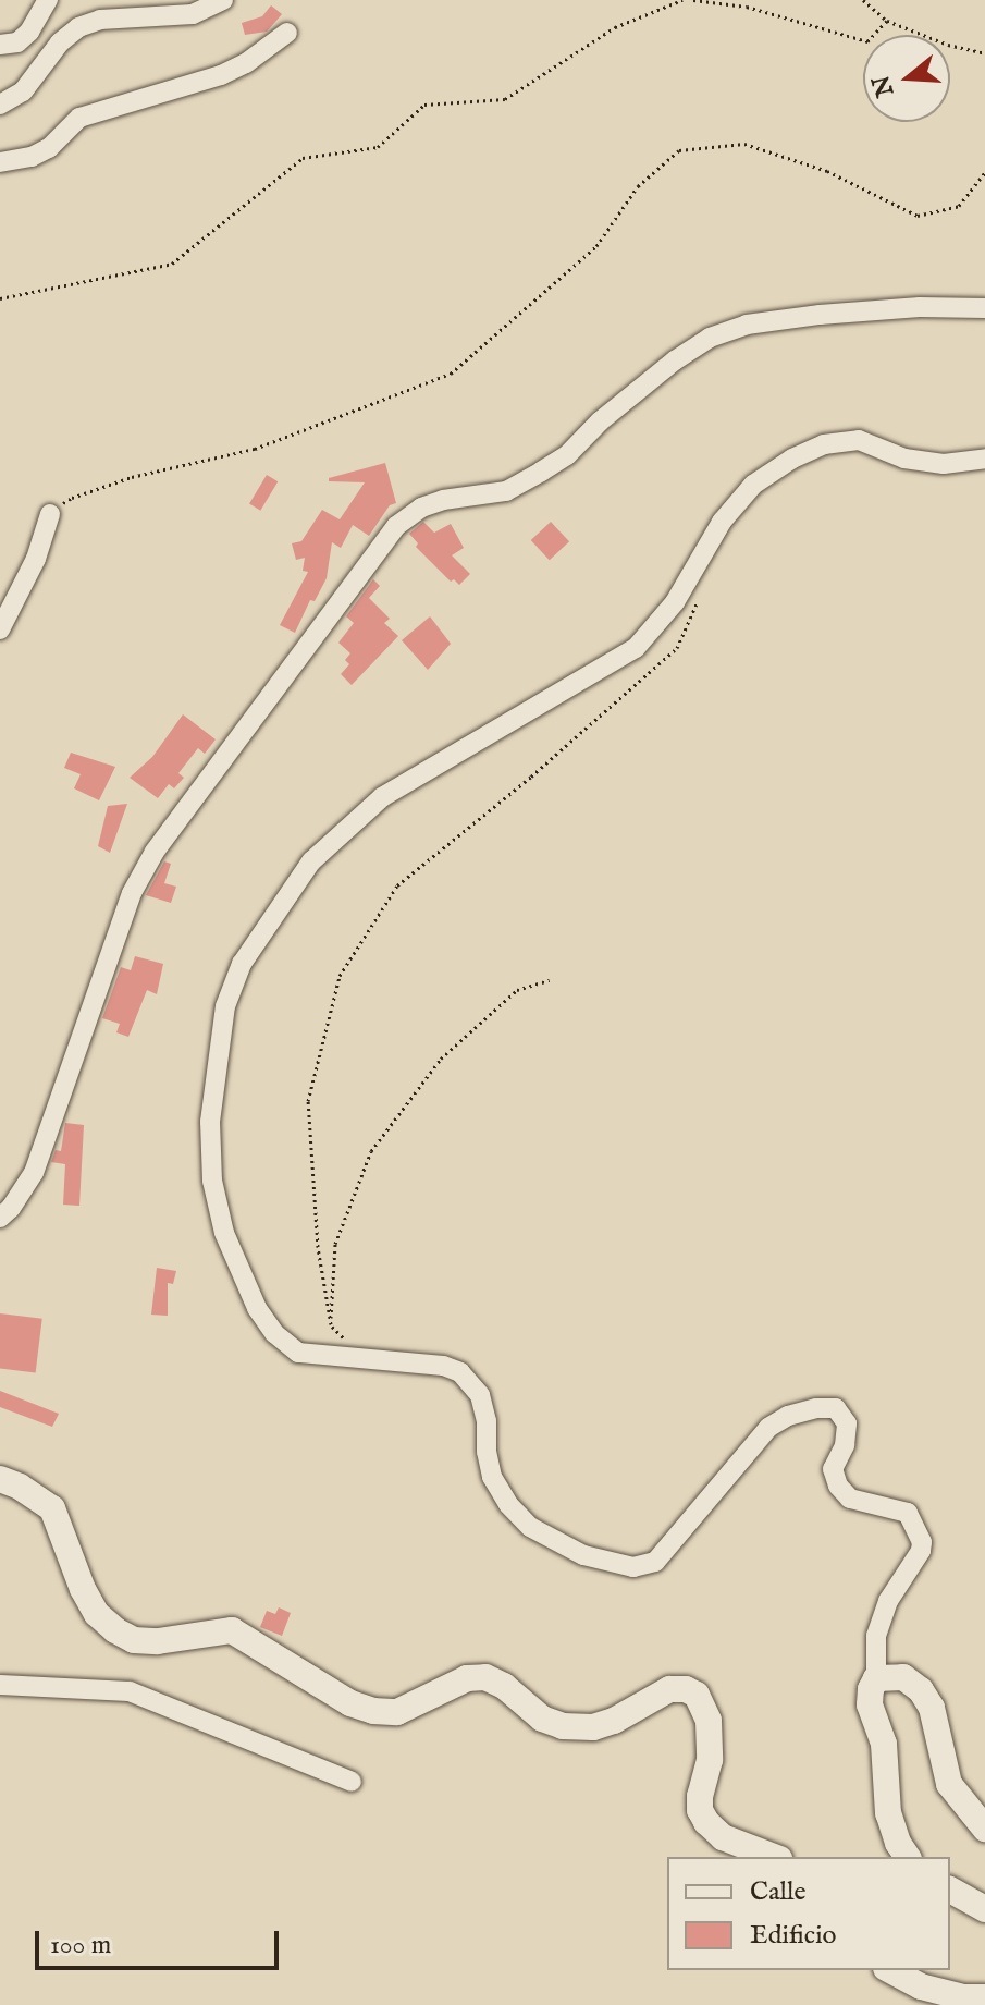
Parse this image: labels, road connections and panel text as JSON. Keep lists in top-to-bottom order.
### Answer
{
  "legend": ["Calle", "Edificio"],
  "scale_bar": "100 m",
  "north": "left"
}
